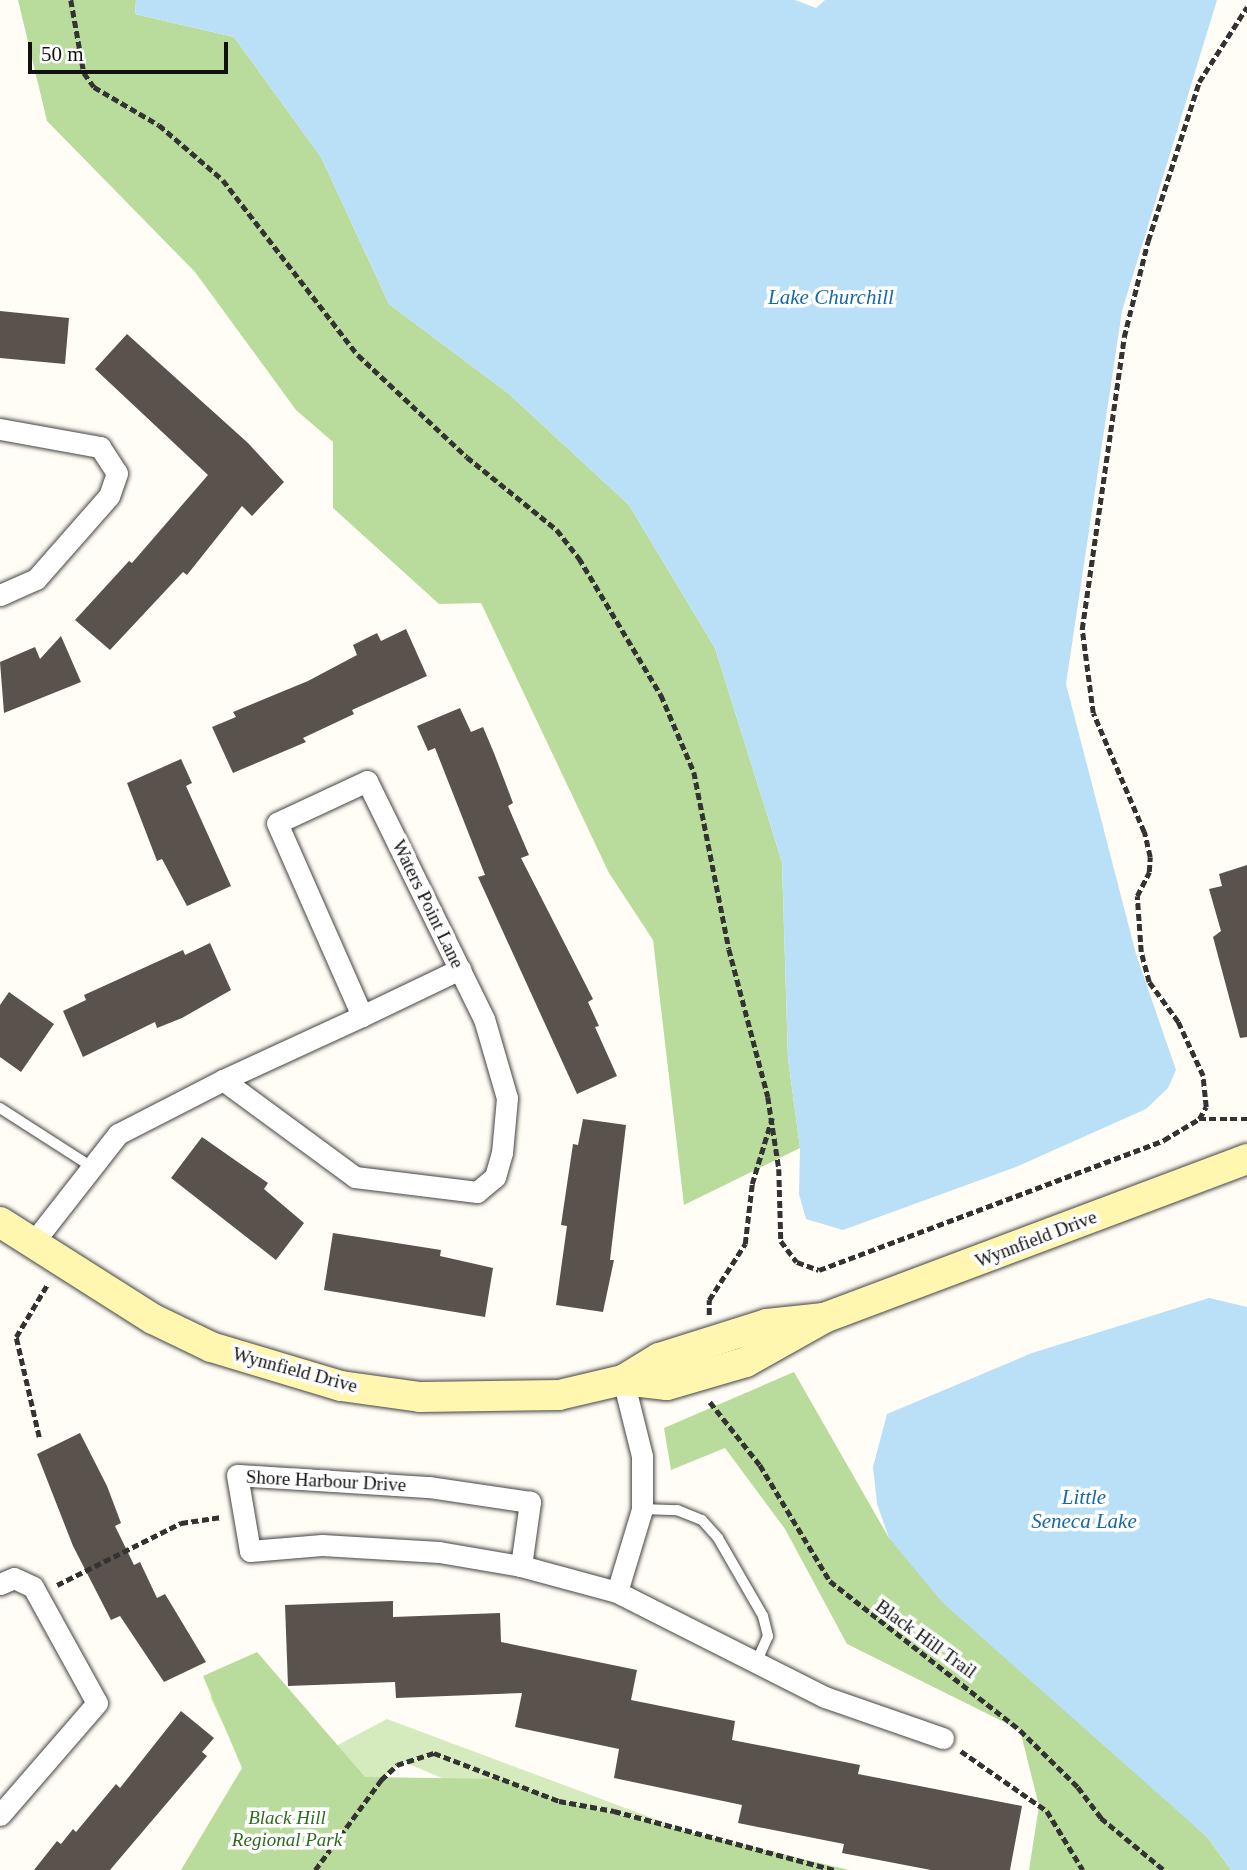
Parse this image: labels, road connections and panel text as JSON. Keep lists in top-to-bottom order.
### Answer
{
  "streets": {
    "street": ["Waters Point Lane", "Wynnfield Drive", "Shore Harbour Drive"],
    "path": ["Black Hill Trail"]
  },
  "crossings": [
    ["Wynnfield Drive", "Black Hill Trail"]
  ],
  "water": ["Lake Churchill", "Little Seneca Lake"],
  "parks": ["Black Hill Regional Park"],
  "scale_bar": "50 m"
}
